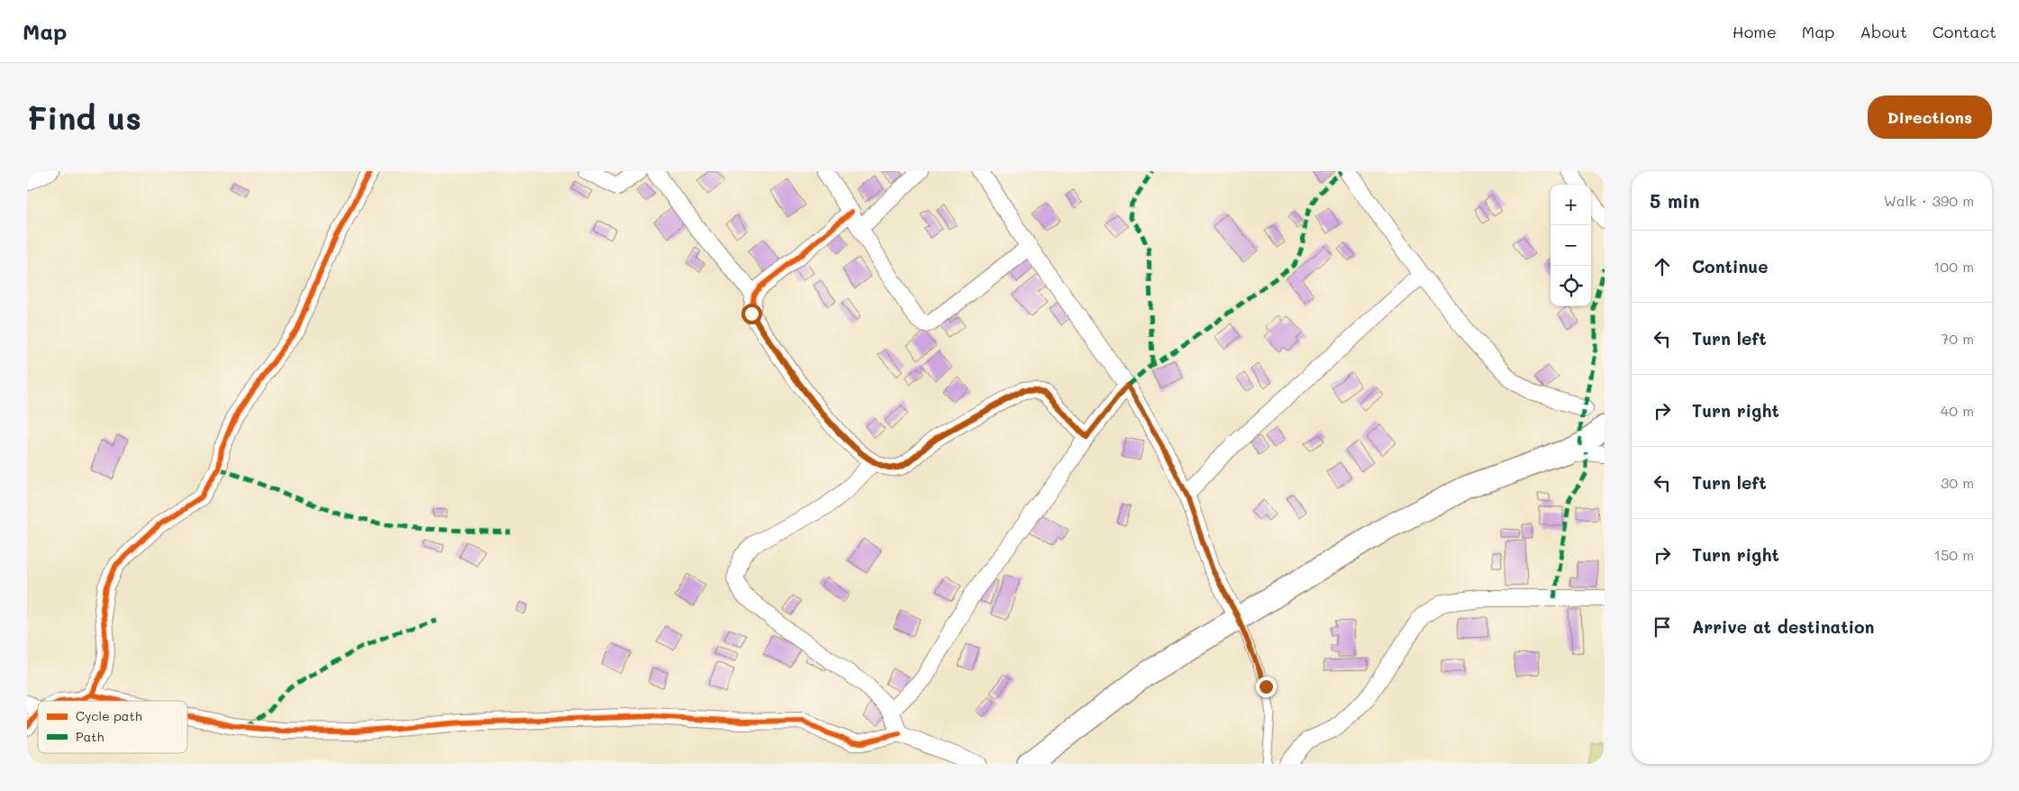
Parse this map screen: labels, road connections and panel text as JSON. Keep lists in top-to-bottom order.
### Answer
{
  "legend": ["Cycle path", "Path"],
  "page": {
    "header": "Map",
    "nav": [
      "Home",
      "Map",
      "About",
      "Contact"
    ],
    "buttons": "Directions",
    "title": "Find us",
    "heading": ["5 min", "Walk · 390 m"],
    "map_buttons": ["+", "−"],
    "list": [
      ["Continue", "100 m"],
      ["Turn left", "70 m"],
      ["Turn right", "40 m"],
      ["Turn left", "30 m"],
      ["Turn right", "150 m"],
      "Arrive at destination"
    ]
  }
}
